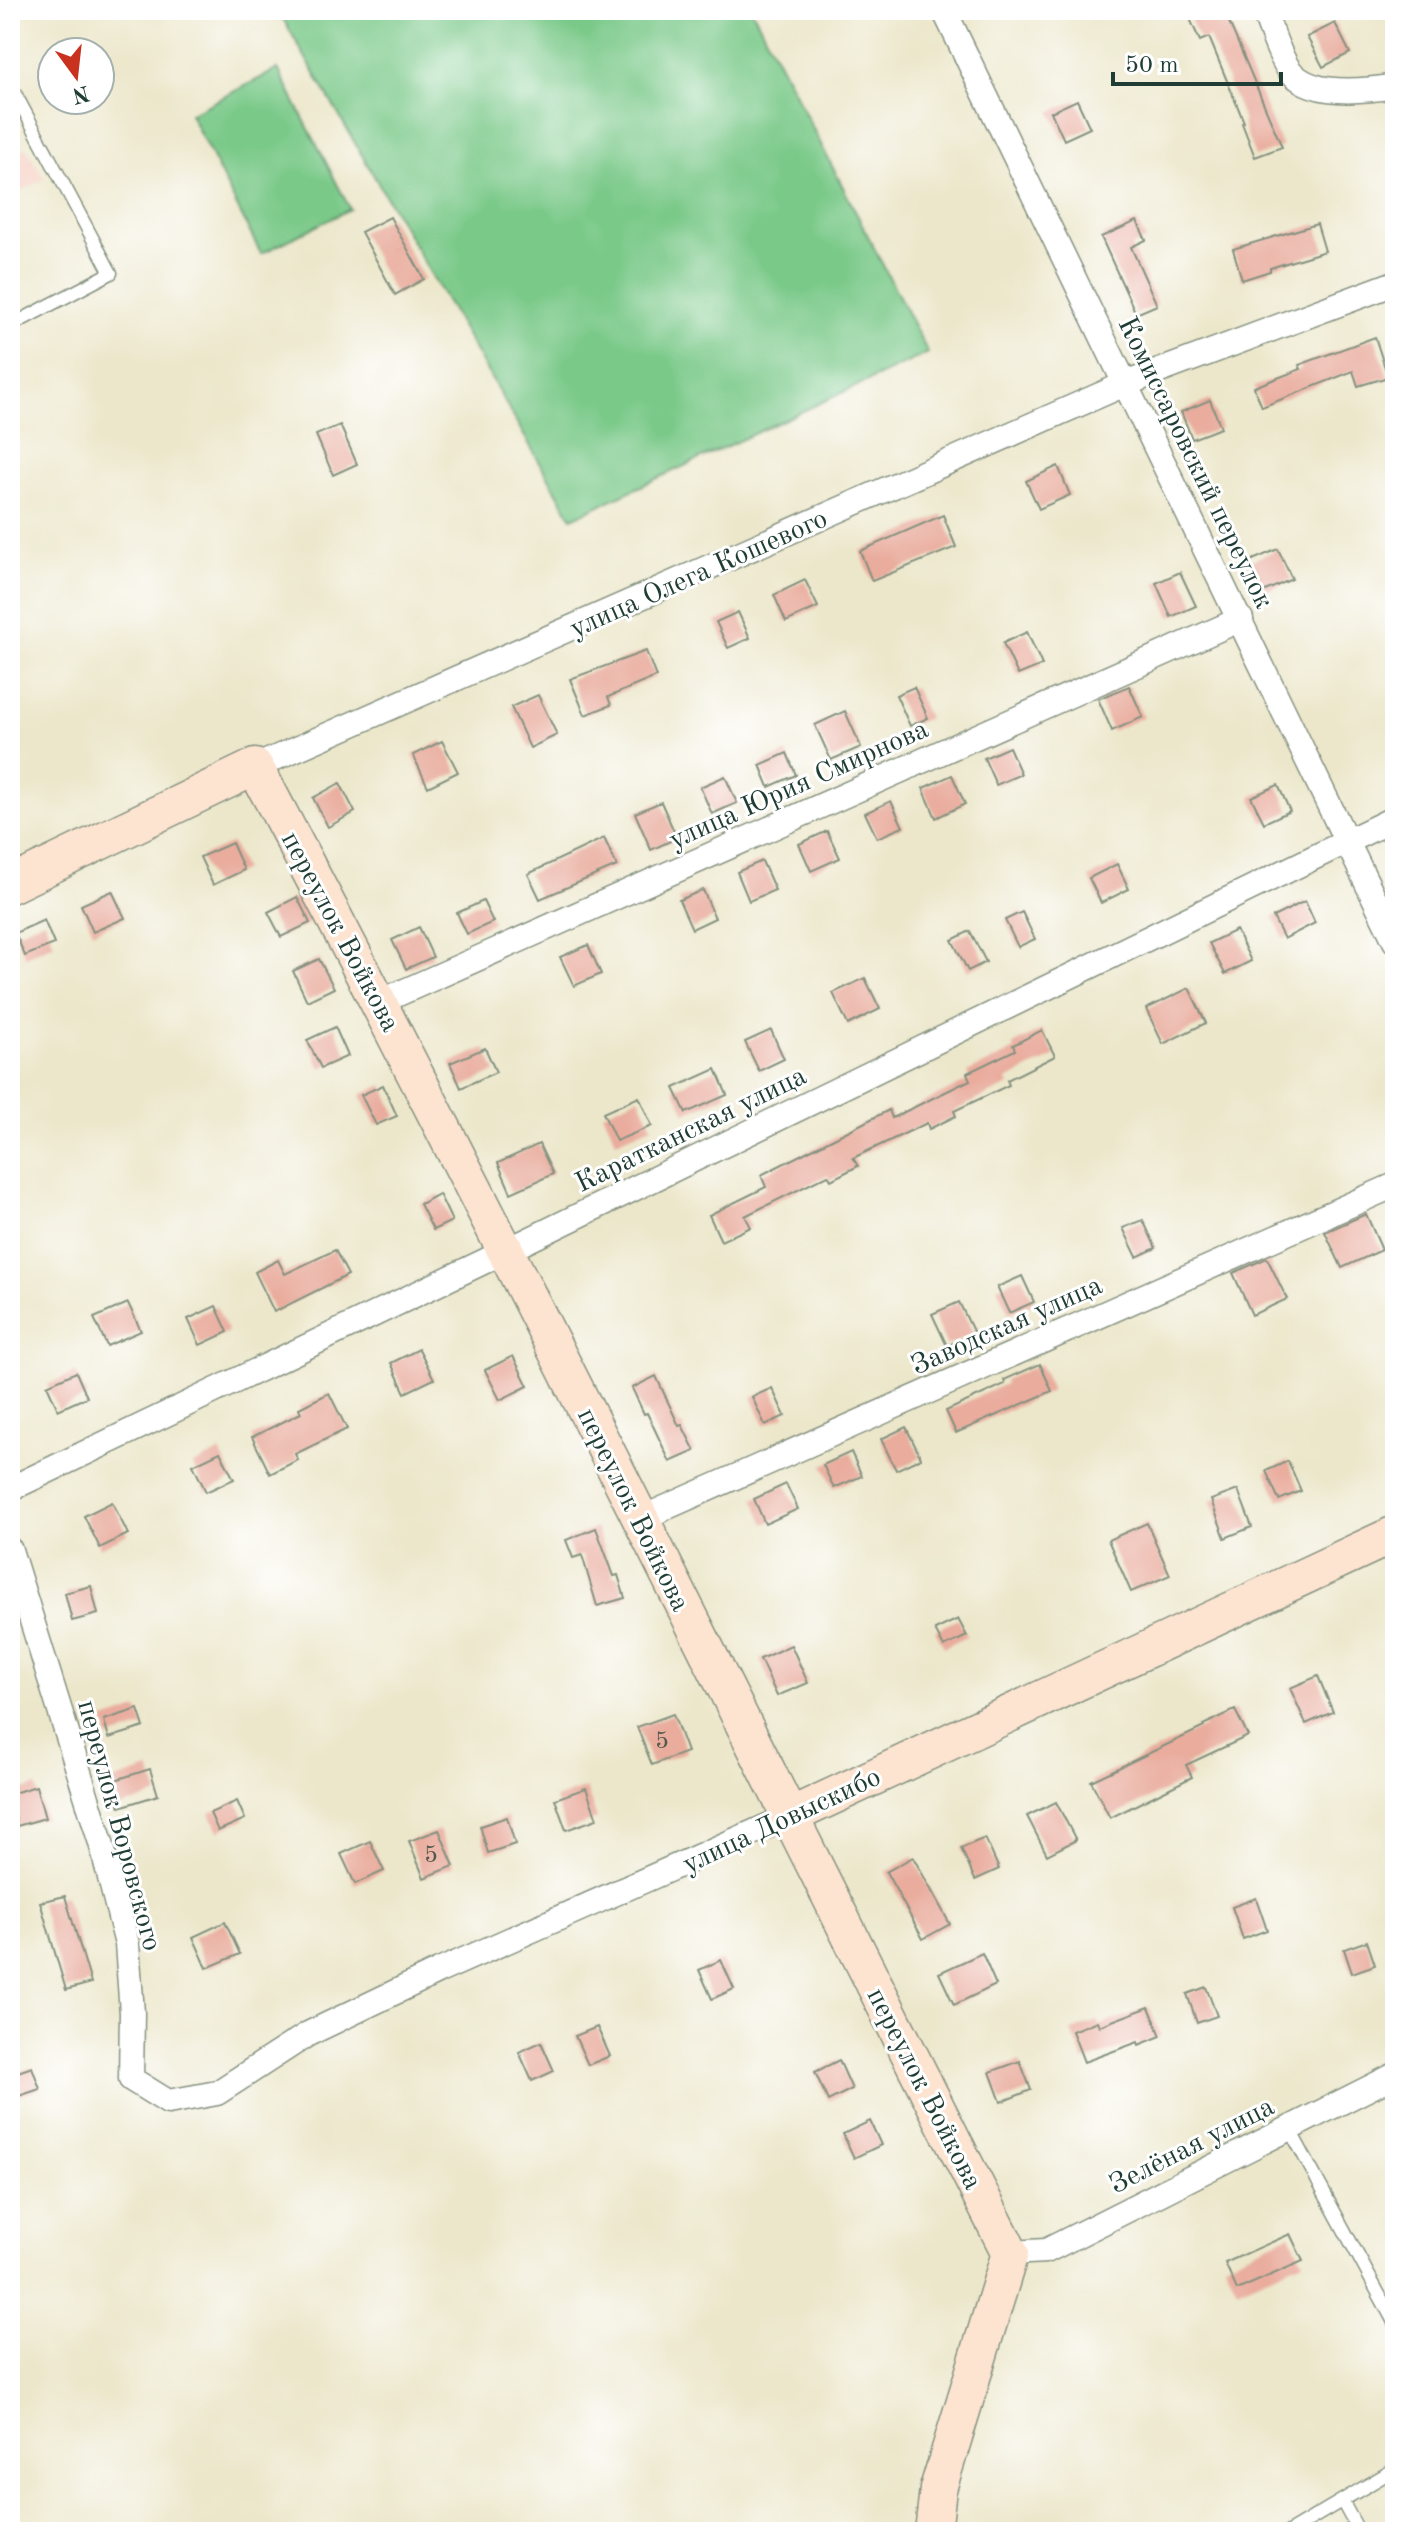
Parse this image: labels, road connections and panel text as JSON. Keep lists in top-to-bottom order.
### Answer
{
  "streets": {
    "street": [
      "Комиссаровский переулок",
      "улица Олега Кошевого",
      "улица Юрия Смирнова",
      "переулок Войкова",
      "Каратканская улица",
      "Заводская улица",
      "улица Довыскибо",
      "переулок Воровского",
      "Зелёная улица"
    ]
  },
  "crossings": [
    ["Комиссаровский переулок", "улица Олега Кошевого"],
    ["Комиссаровский переулок", "улица Юрия Смирнова"],
    ["Комиссаровский переулок", "Каратканская улица"],
    ["улица Олега Кошевого", "переулок Войкова"],
    ["улица Юрия Смирнова", "переулок Войкова"],
    ["переулок Войкова", "Каратканская улица"],
    ["переулок Войкова", "Заводская улица"],
    ["переулок Войкова", "улица Довыскибо"],
    ["переулок Войкова", "Зелёная улица"],
    ["улица Довыскибо", "переулок Воровского"]
  ],
  "house_numbers": ["5", "5"],
  "scale_bar": "50 m",
  "north": "bottom"
}
